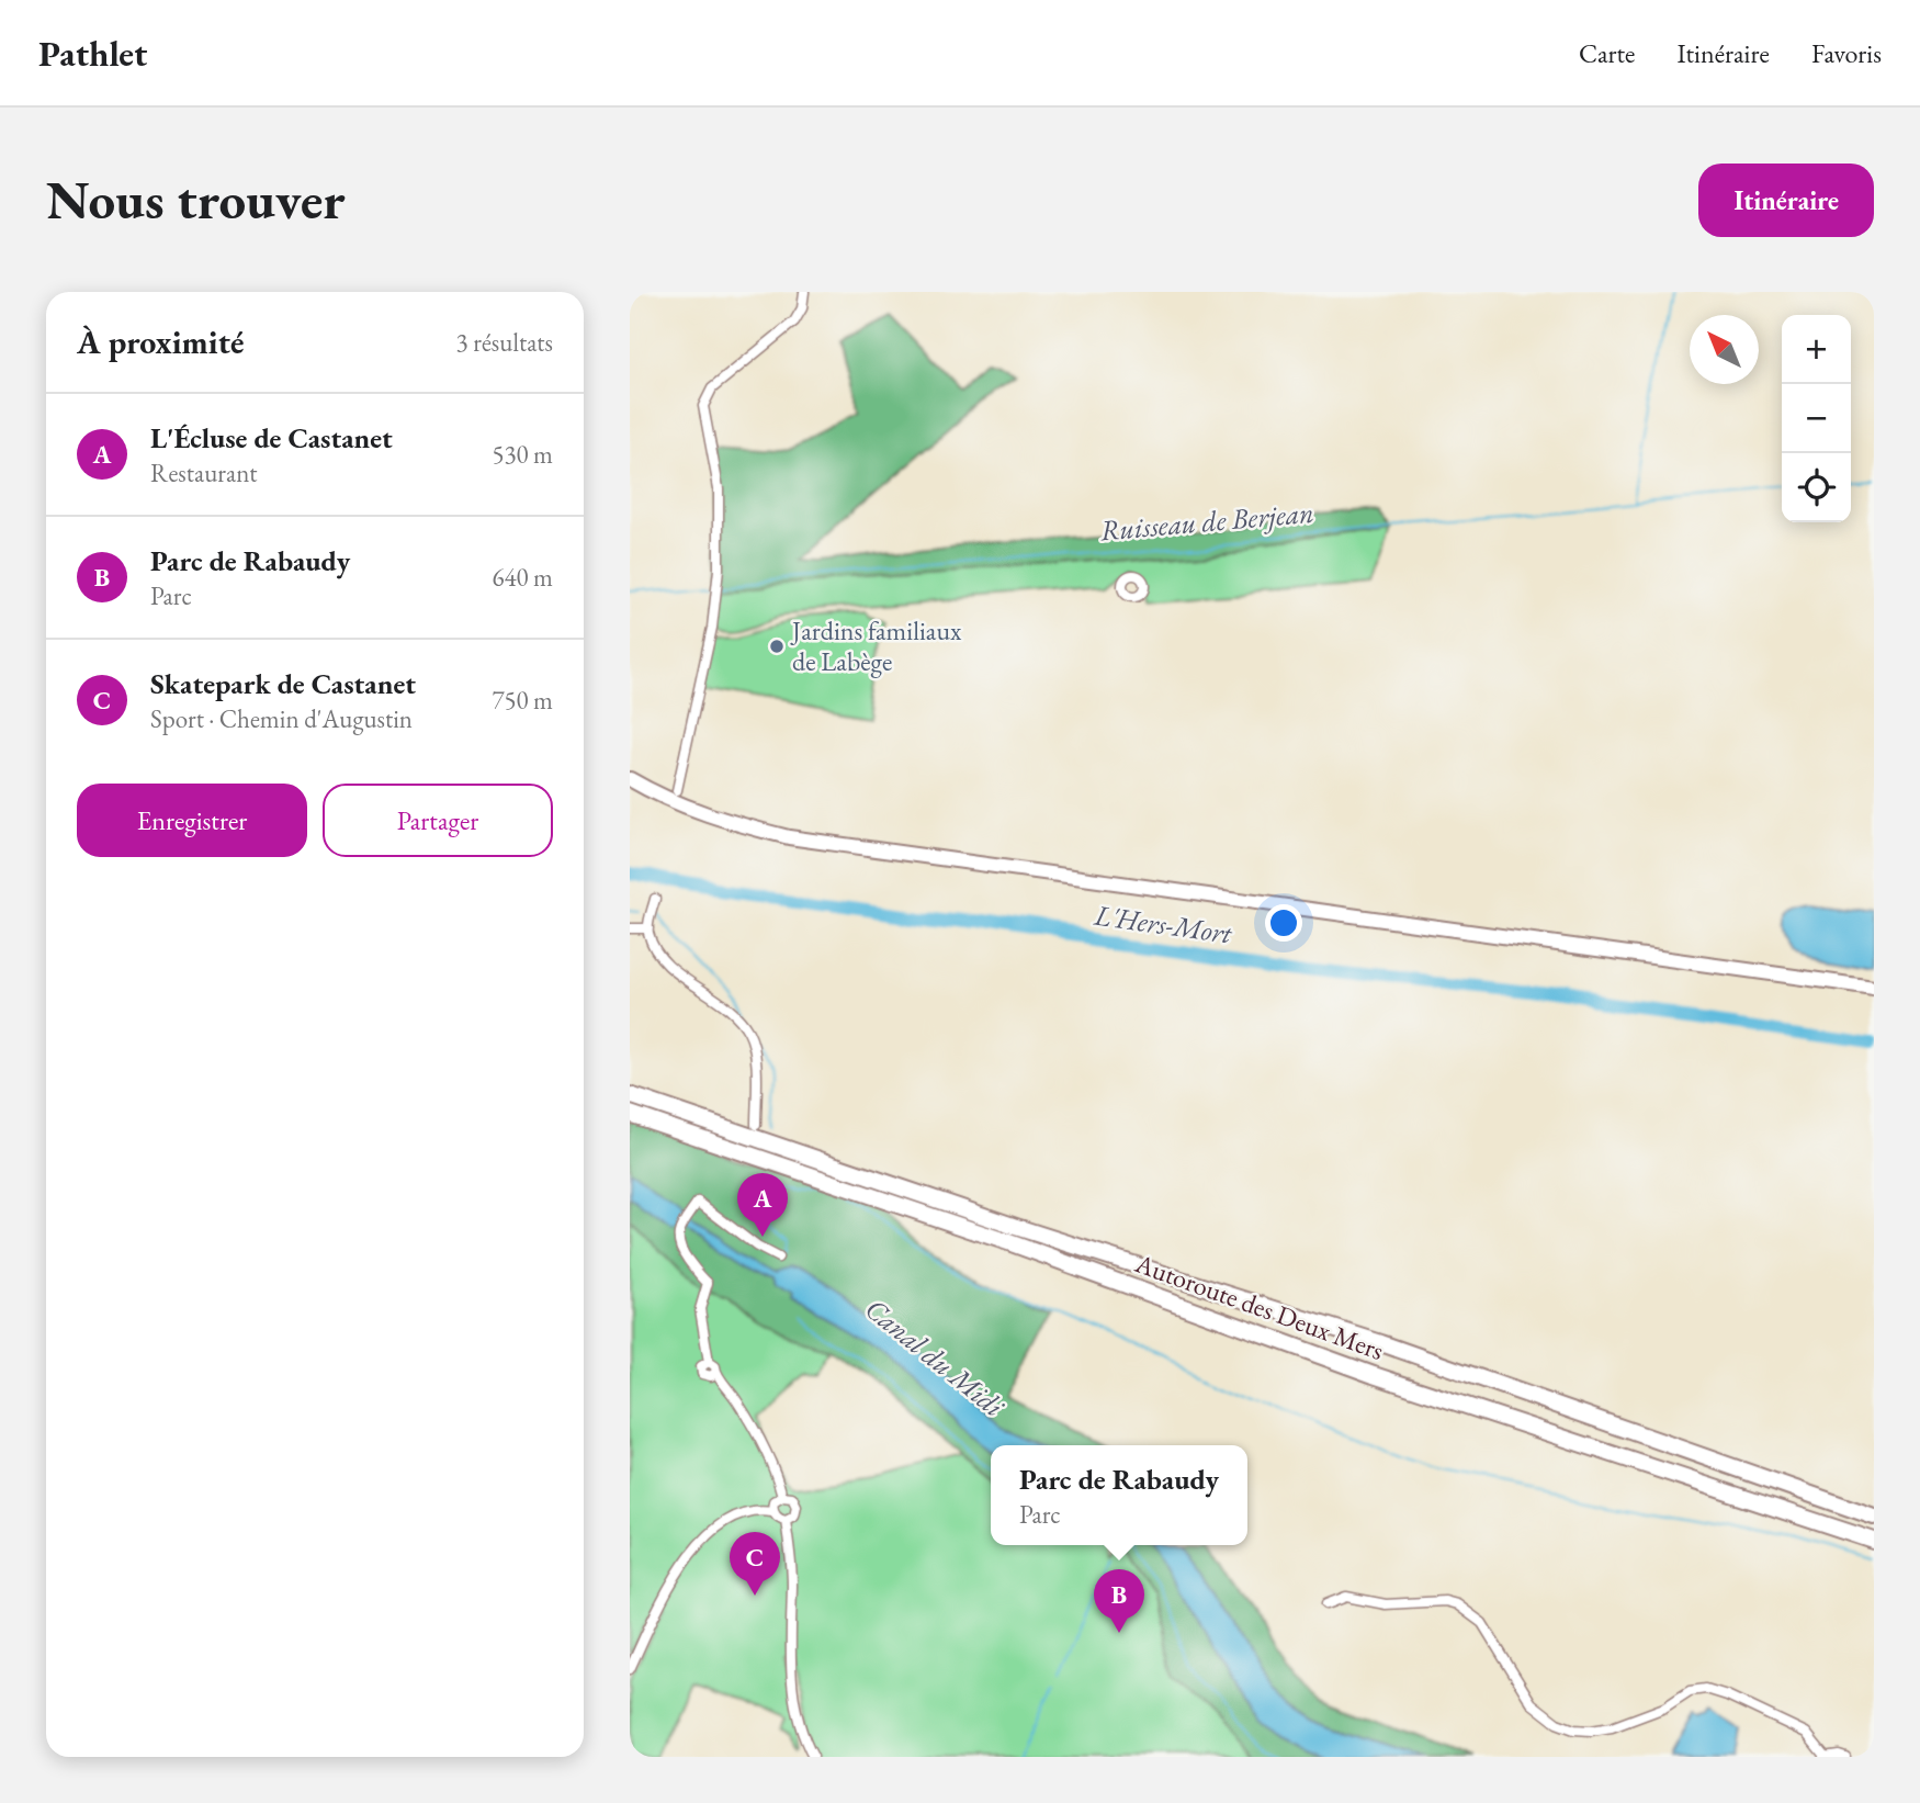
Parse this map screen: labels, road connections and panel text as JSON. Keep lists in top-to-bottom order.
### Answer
{
  "streets": {
    "highway": ["Autoroute des Deux Mers"]
  },
  "water": ["Ruisseau de Berjean", "L'Hers-Mort", "Canal du Midi"],
  "places": ["Jardins familiaux de Labège"],
  "north": "top left",
  "page": {
    "header": "Pathlet",
    "nav": ["Carte", "Itinéraire", "Favoris"],
    "buttons": [
      "Itinéraire",
      ["Enregistrer", "Partager"]
    ],
    "title": "Nous trouver",
    "heading": ["À proximité", "3 résultats"],
    "map_buttons": ["+", "−"],
    "list": [
      {
        "mark": "A",
        "name": "L'Écluse de Castanet",
        "note": "Restaurant",
        "value": "530 m"
      },
      {
        "mark": "B",
        "name": "Parc de Rabaudy",
        "note": "Parc",
        "value": "640 m"
      },
      {
        "mark": "C",
        "name": "Skatepark de Castanet",
        "note": "Sport · Chemin d'Augustin",
        "value": "750 m"
      }
    ],
    "pins": ["A", "C", "B"],
    "popup": ["Parc de Rabaudy", "Parc"]
  }
}
